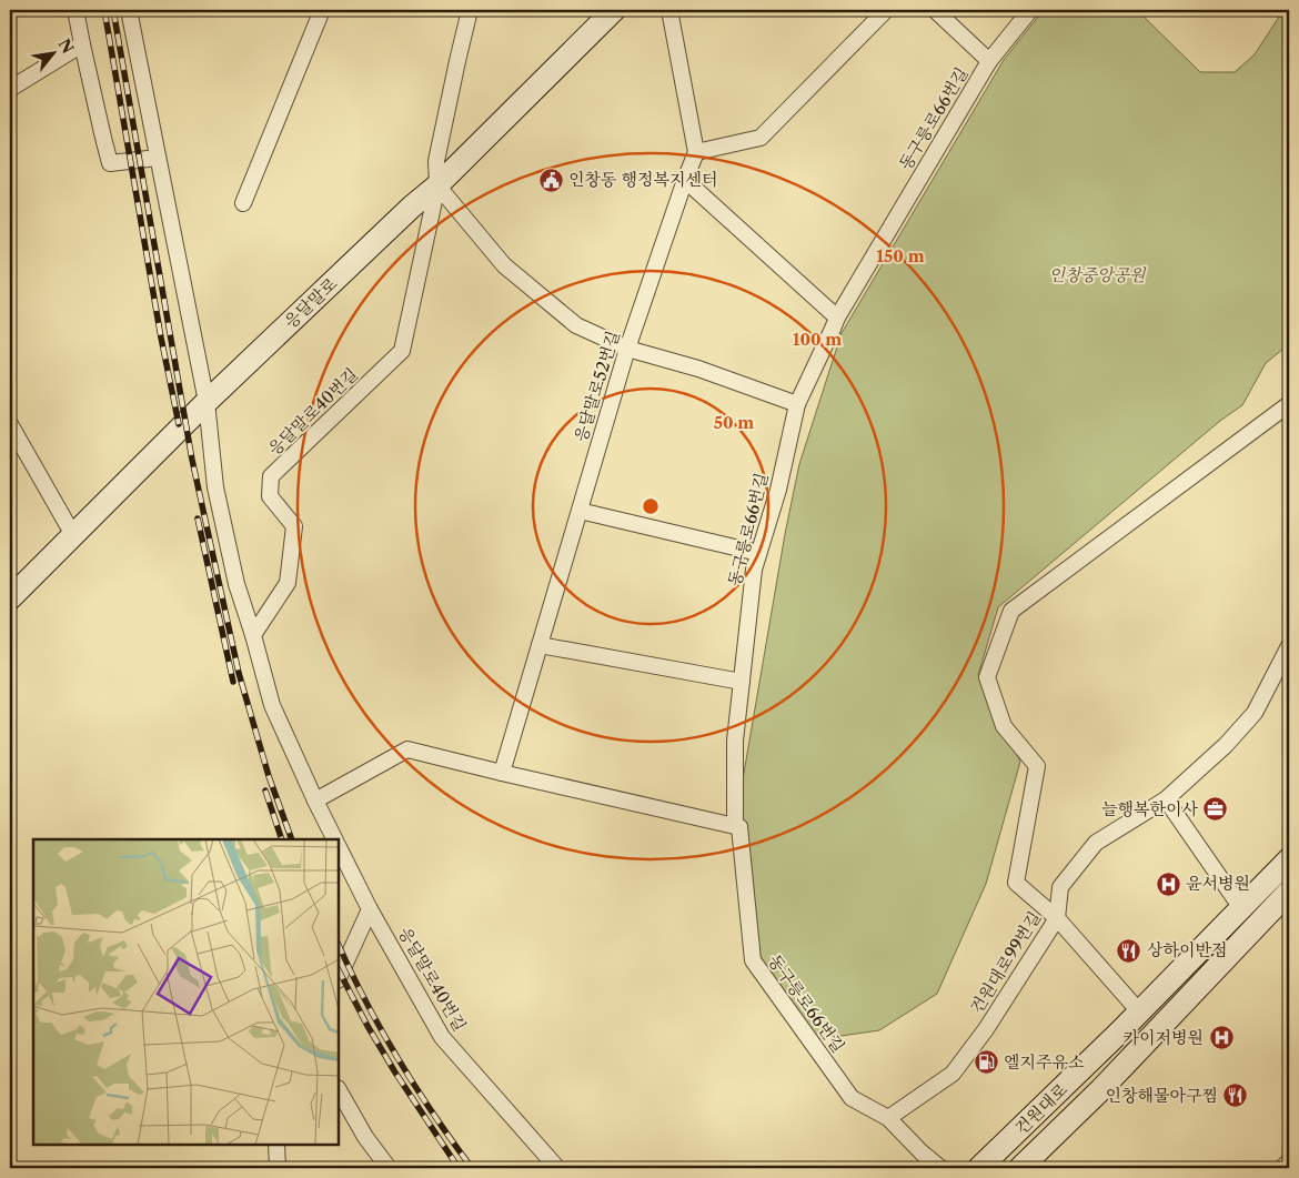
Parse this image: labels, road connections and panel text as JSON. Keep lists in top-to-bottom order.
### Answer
{
  "streets": {
    "street": [
      "동구릉로66번길",
      "응달말로",
      "응달말로52번길",
      "응달말로40번길",
      "건원대로99번길",
      "건원대로"
    ]
  },
  "crossings": [
    ["동구릉로66번길", "건원대로99번길"],
    ["응달말로", "응달말로40번길"]
  ],
  "parks": ["인창중앙공원"],
  "places": {
    "public building": ["인창동 행정복지센터"],
    "office": ["늘행복한이사"],
    "hospital": ["윤서병원", "카이저병원"],
    "restaurant": ["상하이반점", "인창해물아구찜"],
    "fuel station": ["엘지주유소"]
  },
  "north": "top right",
  "rings": ["150 m", "100 m", "50 m"]
}
